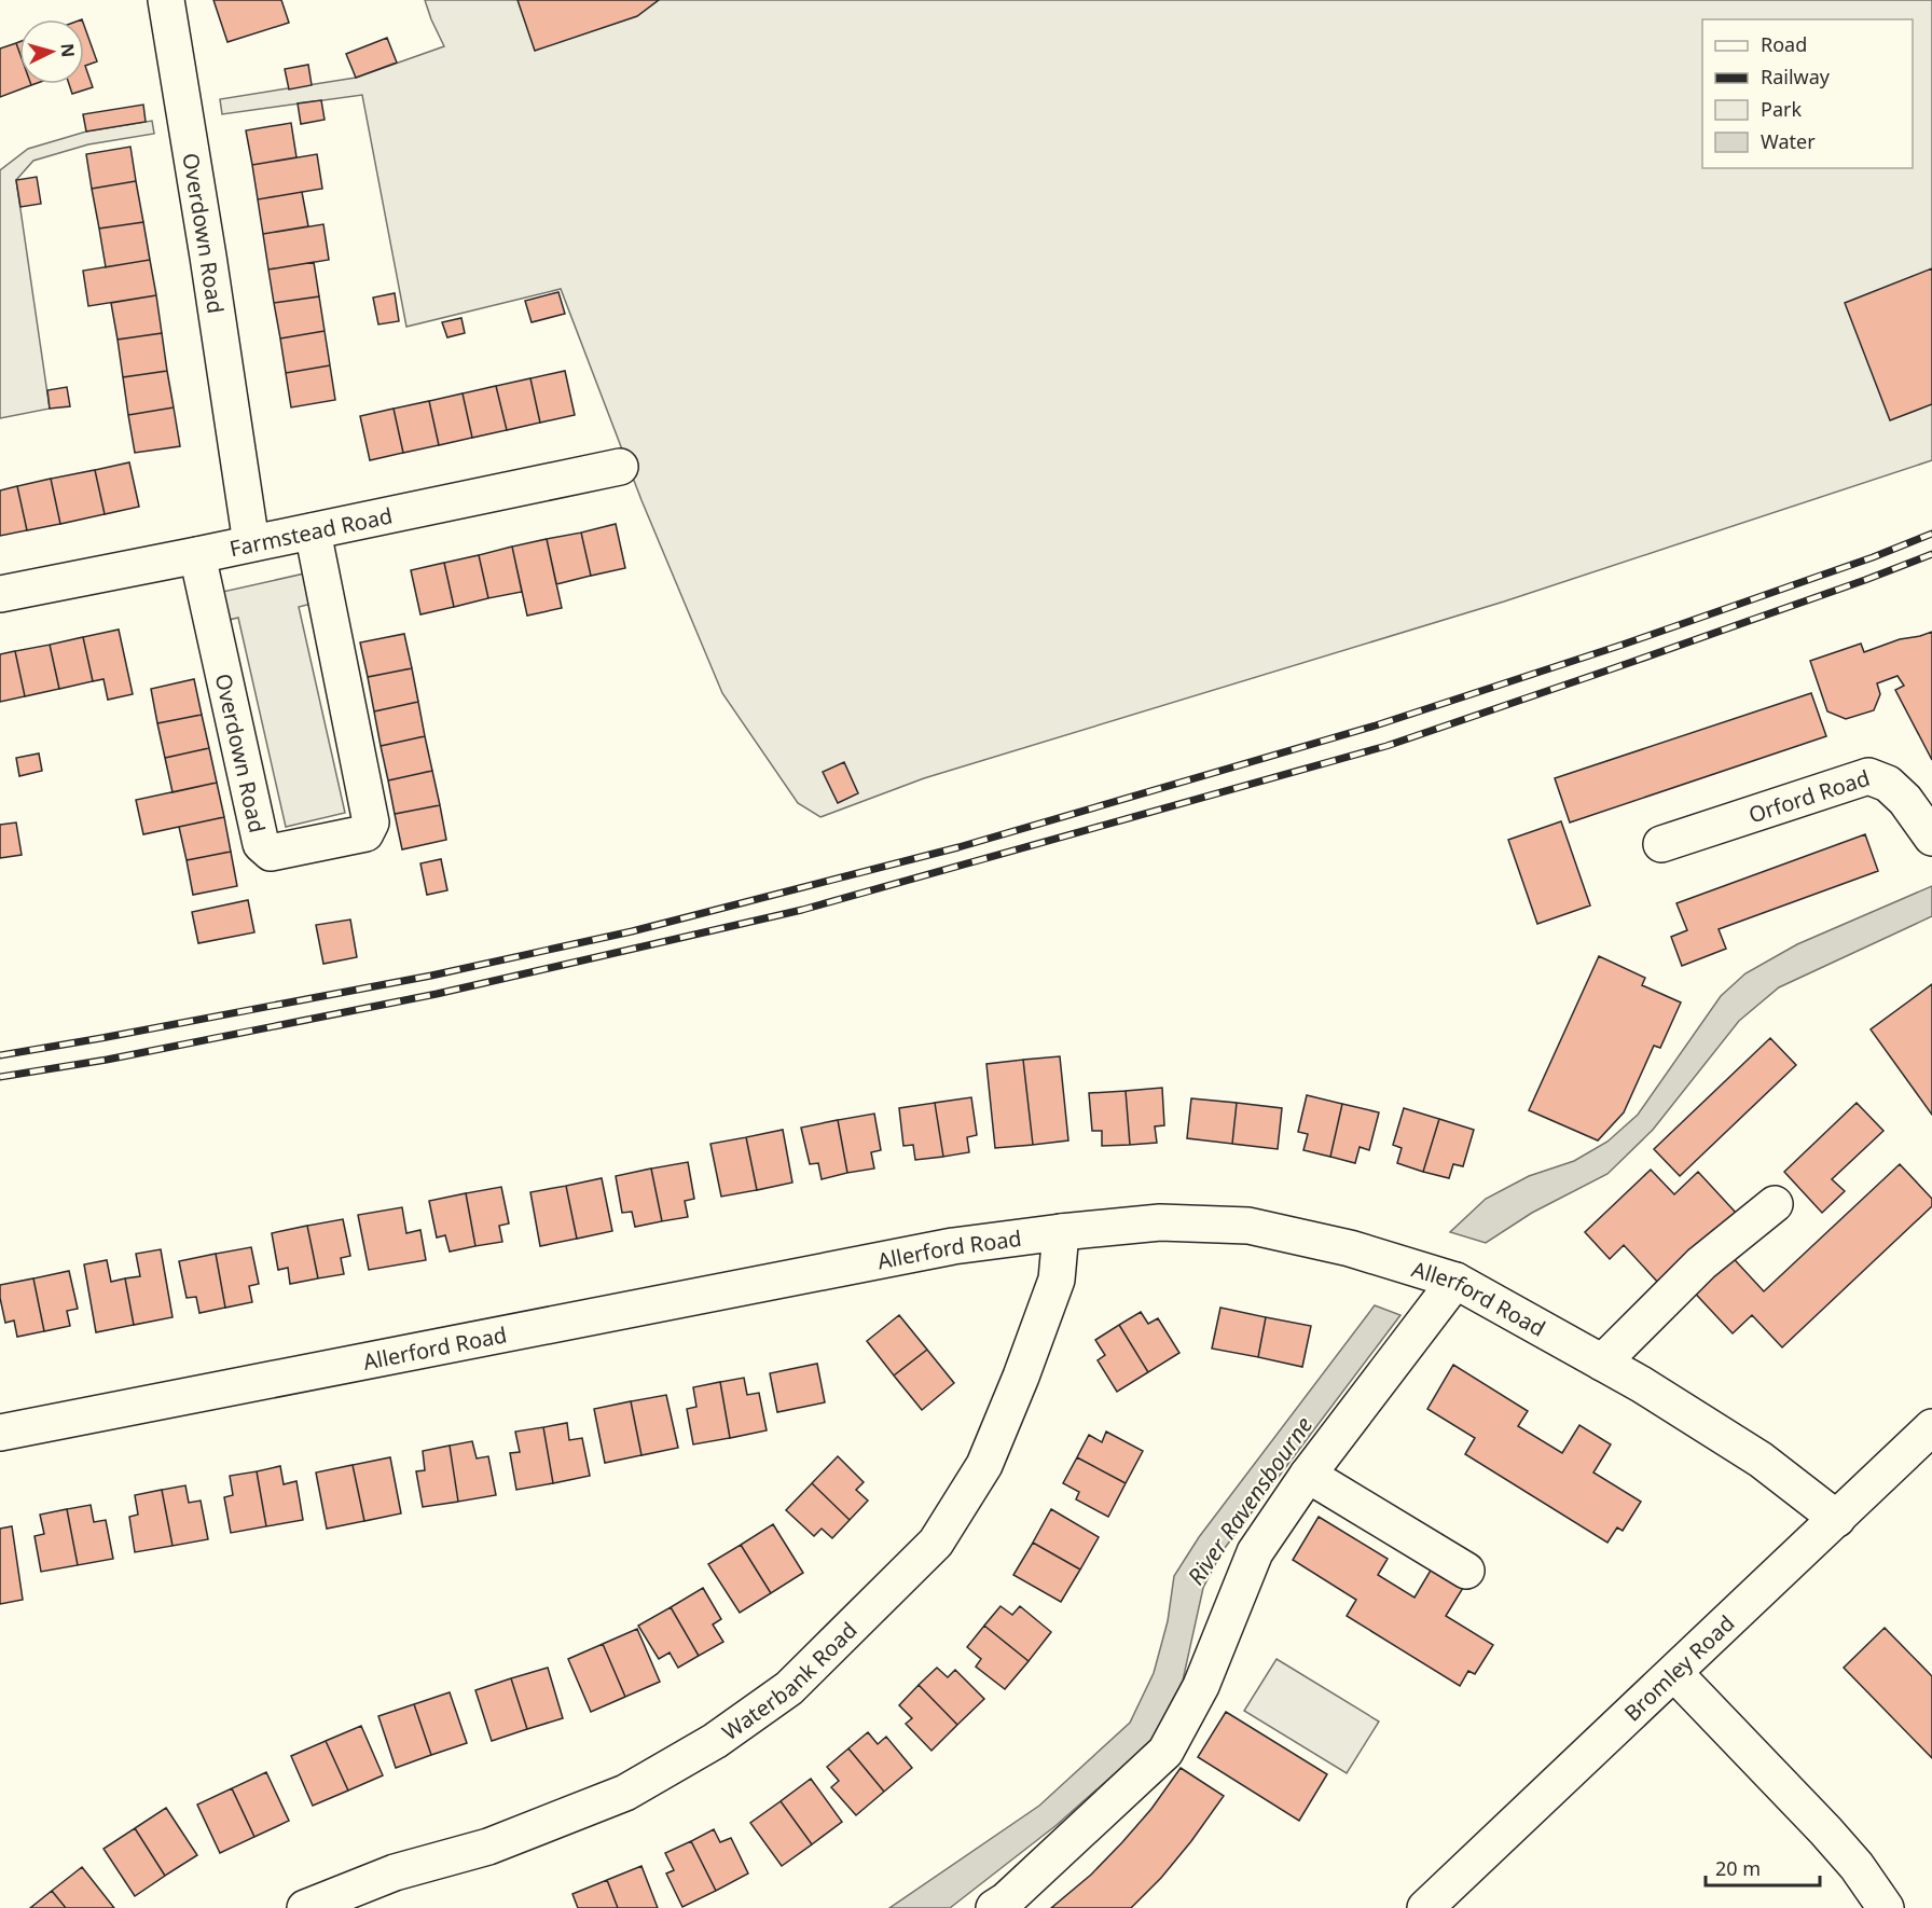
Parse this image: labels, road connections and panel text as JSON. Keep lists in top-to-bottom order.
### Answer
{
  "streets": {
    "street": [
      "Overdown Road",
      "Farmstead Road",
      "Orford Road",
      "Allerford Road",
      "Bromley Road",
      "Waterbank Road"
    ]
  },
  "crossings": [
    ["Overdown Road", "Farmstead Road"],
    ["Allerford Road", "Bromley Road"],
    ["Allerford Road", "Waterbank Road"]
  ],
  "water": ["River Ravensbourne"],
  "legend": [
    "Road",
    "Railway",
    "Park",
    "Water"
  ],
  "scale_bar": "20 m",
  "north": "right"
}
